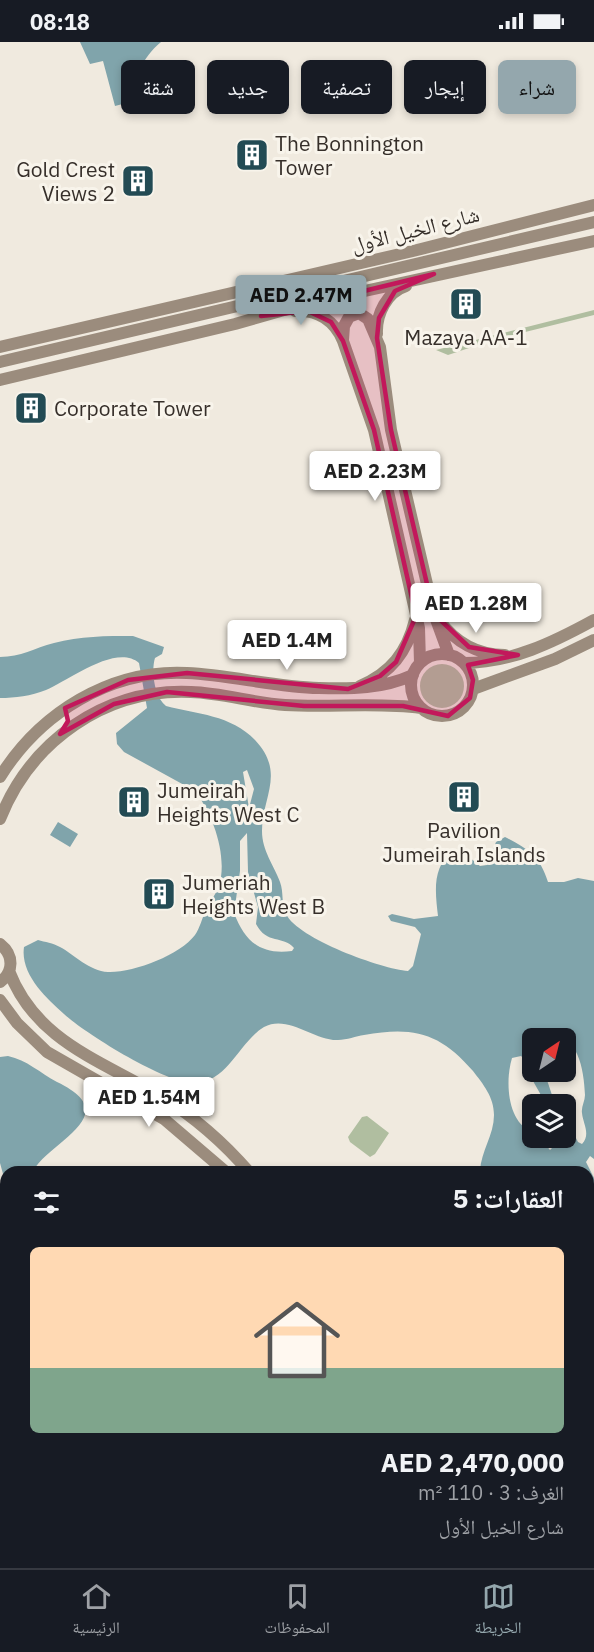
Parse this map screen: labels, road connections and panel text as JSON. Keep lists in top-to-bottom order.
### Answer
{
  "streets": {
    "street": ["شارع الخيل الأول"]
  },
  "places": {
    "building": [
      "The Bonnington Tower",
      "Gold Crest Views 2",
      "Mazaya AA-1",
      "Corporate Tower",
      "Pavilion Jumeirah Islands",
      "Jumeirah Heights West C",
      "Jumeriah Heights West B"
    ]
  },
  "north": "top right",
  "page": {
    "status": "08:18",
    "chip": [
      "شراء",
      "إيجار",
      "تصفية",
      "جديد",
      "شقة"
    ],
    "price": [
      "AED 2.47M",
      "AED 2.23M",
      "AED 1.28M",
      "AED 1.4M",
      "AED 1.54M"
    ],
    "heading": "العقارات: 5",
    "list": [
      {
        "name": "AED 2,470,000",
        "note": "الغرف: 3 · 110 m² · شارع الخيل الأول"
      }
    ],
    "tabs": ["الخريطة", "المحفوظات", "الرئيسية"]
  }
}
